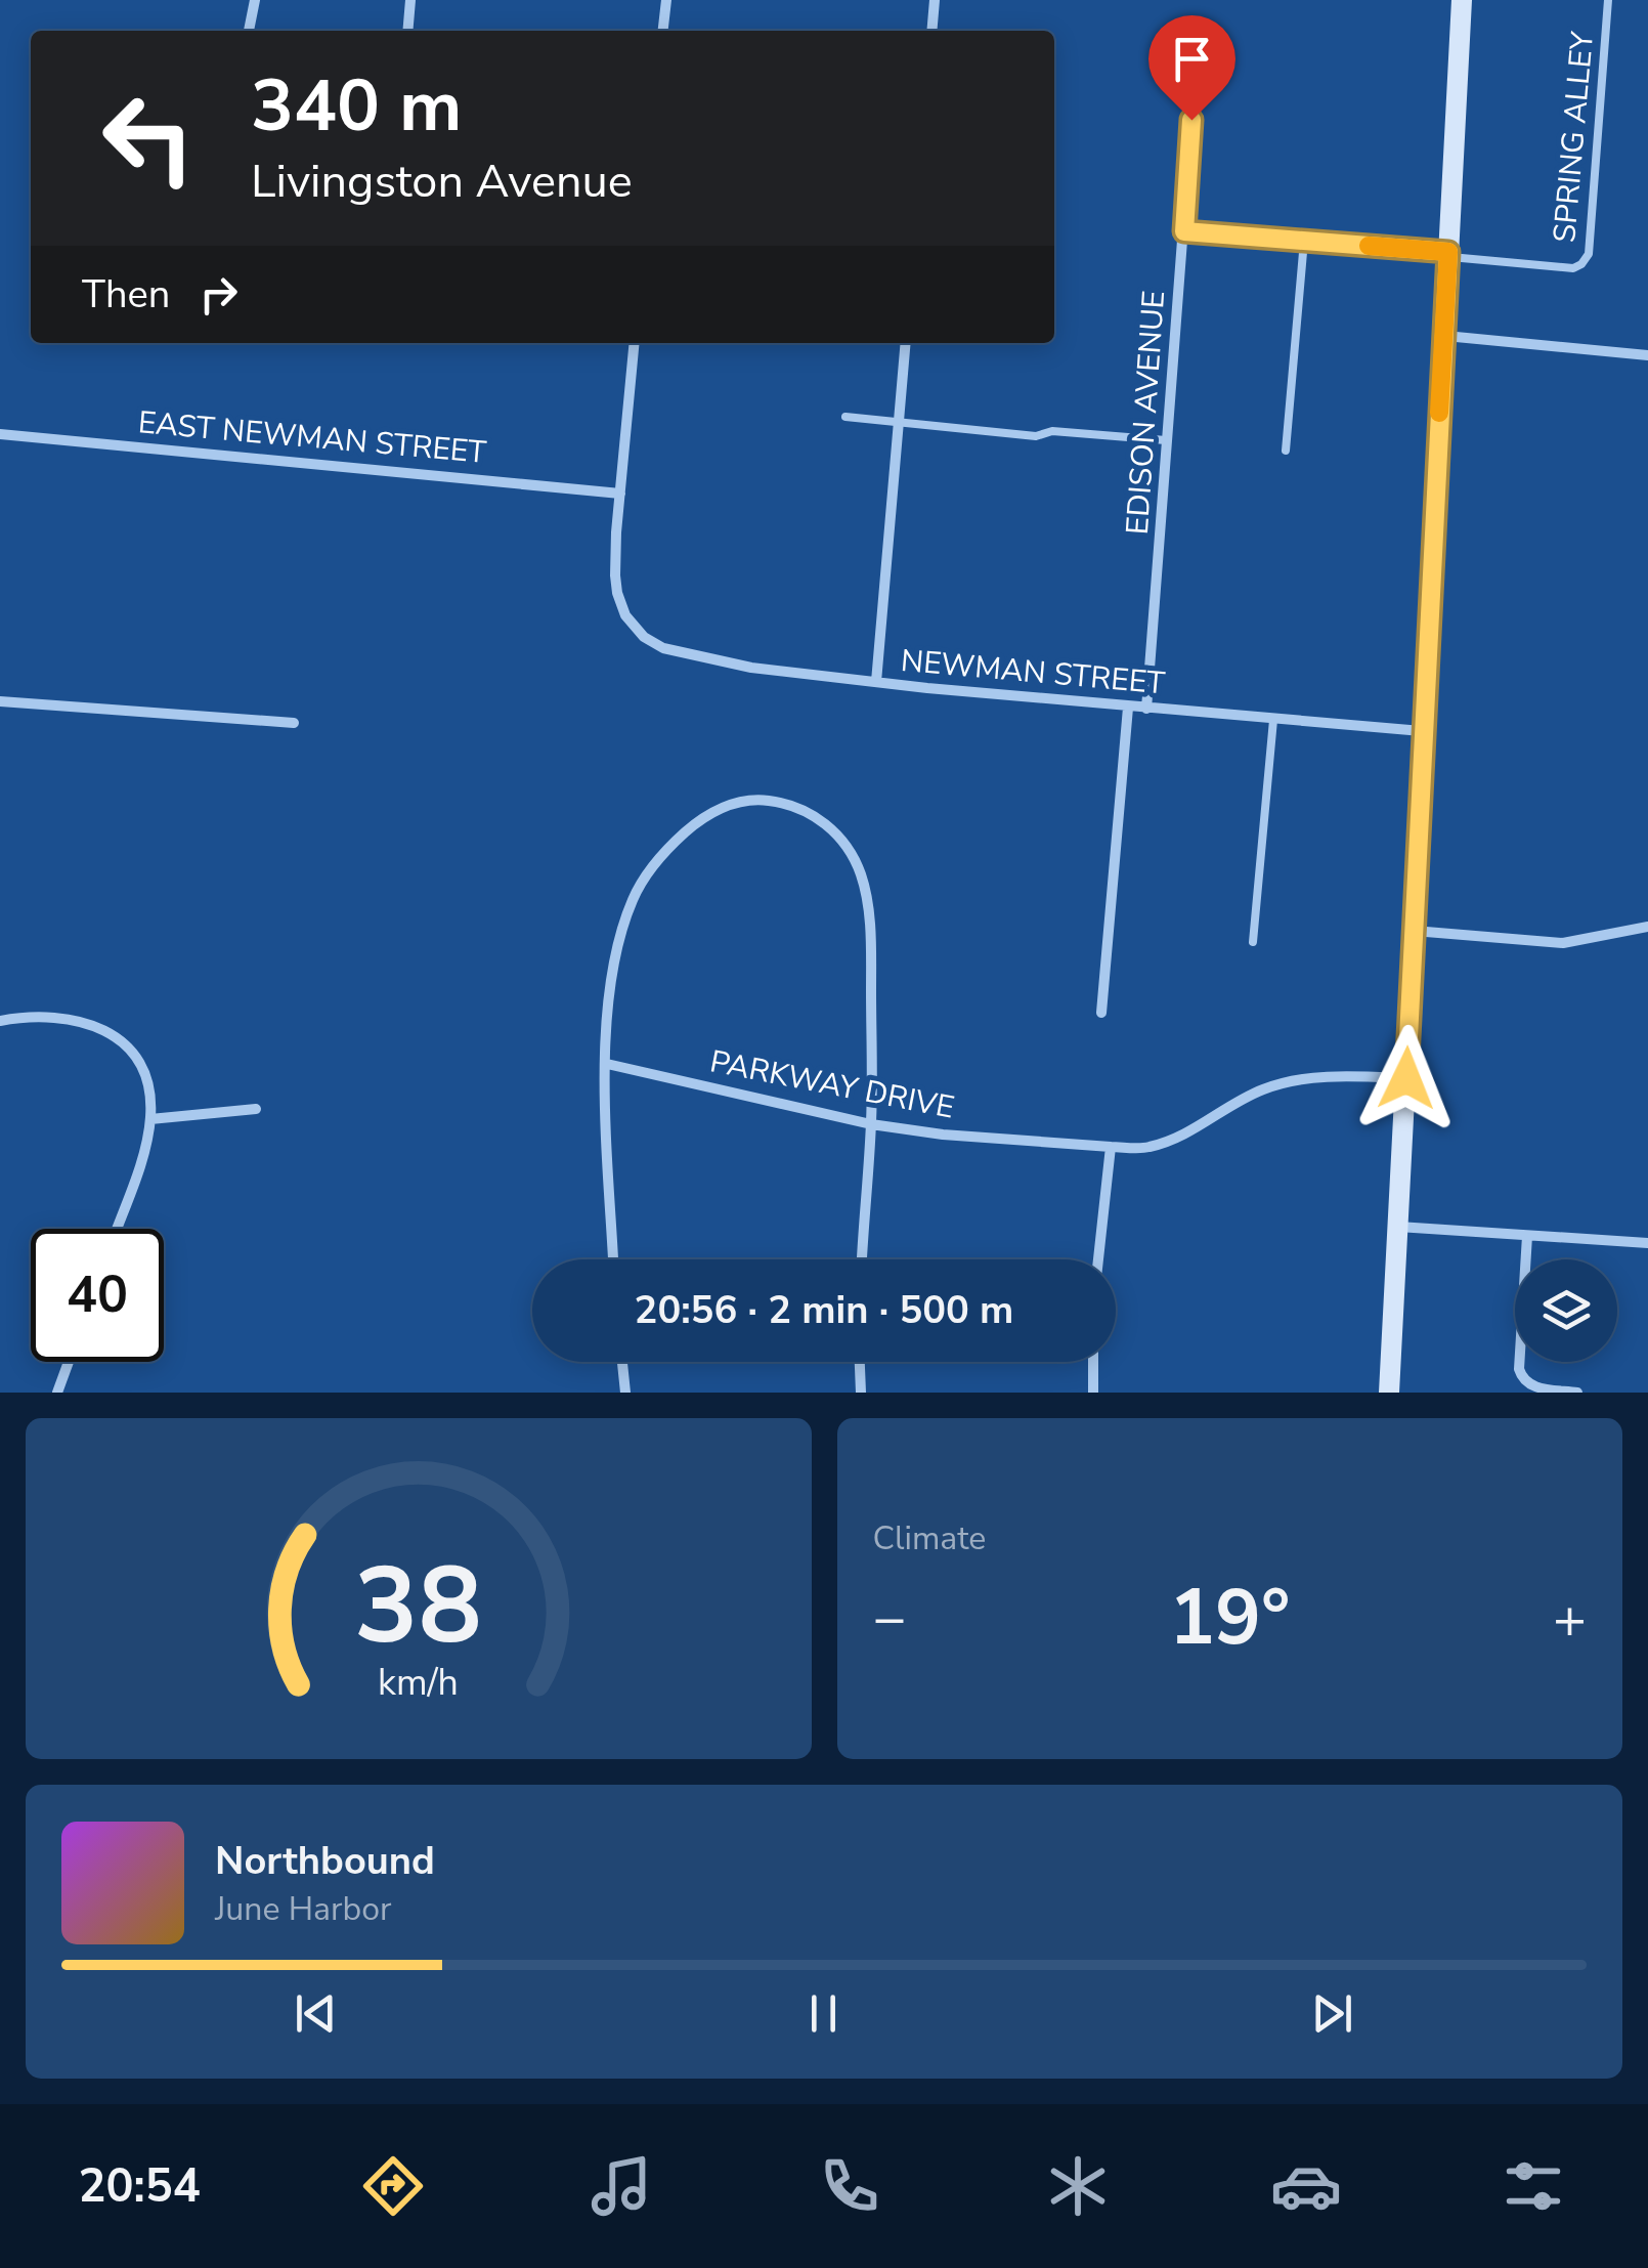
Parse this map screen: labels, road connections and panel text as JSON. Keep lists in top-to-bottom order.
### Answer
{
  "streets": {
    "street": [
      "EDISON AVENUE",
      "EAST NEWMAN STREET",
      "NEWMAN STREET",
      "PARKWAY DRIVE"
    ],
    "lane": ["SPRING ALLEY"]
  },
  "crossings": [
    ["EDISON AVENUE", "NEWMAN STREET"],
    ["EAST NEWMAN STREET", "NEWMAN STREET"]
  ],
  "page": {
    "turn": ["340 m", "Livingston Avenue"],
    "then": "Then",
    "limit": "40",
    "trip": "20:56 · 2 min · 500 m",
    "tile": "Climate",
    "heat": ["−", "19°", "+"],
    "song": ["Northbound", "June Harbor"],
    "tabs": "20:54",
    "gauge": ["38", "km/h"]
  }
}
